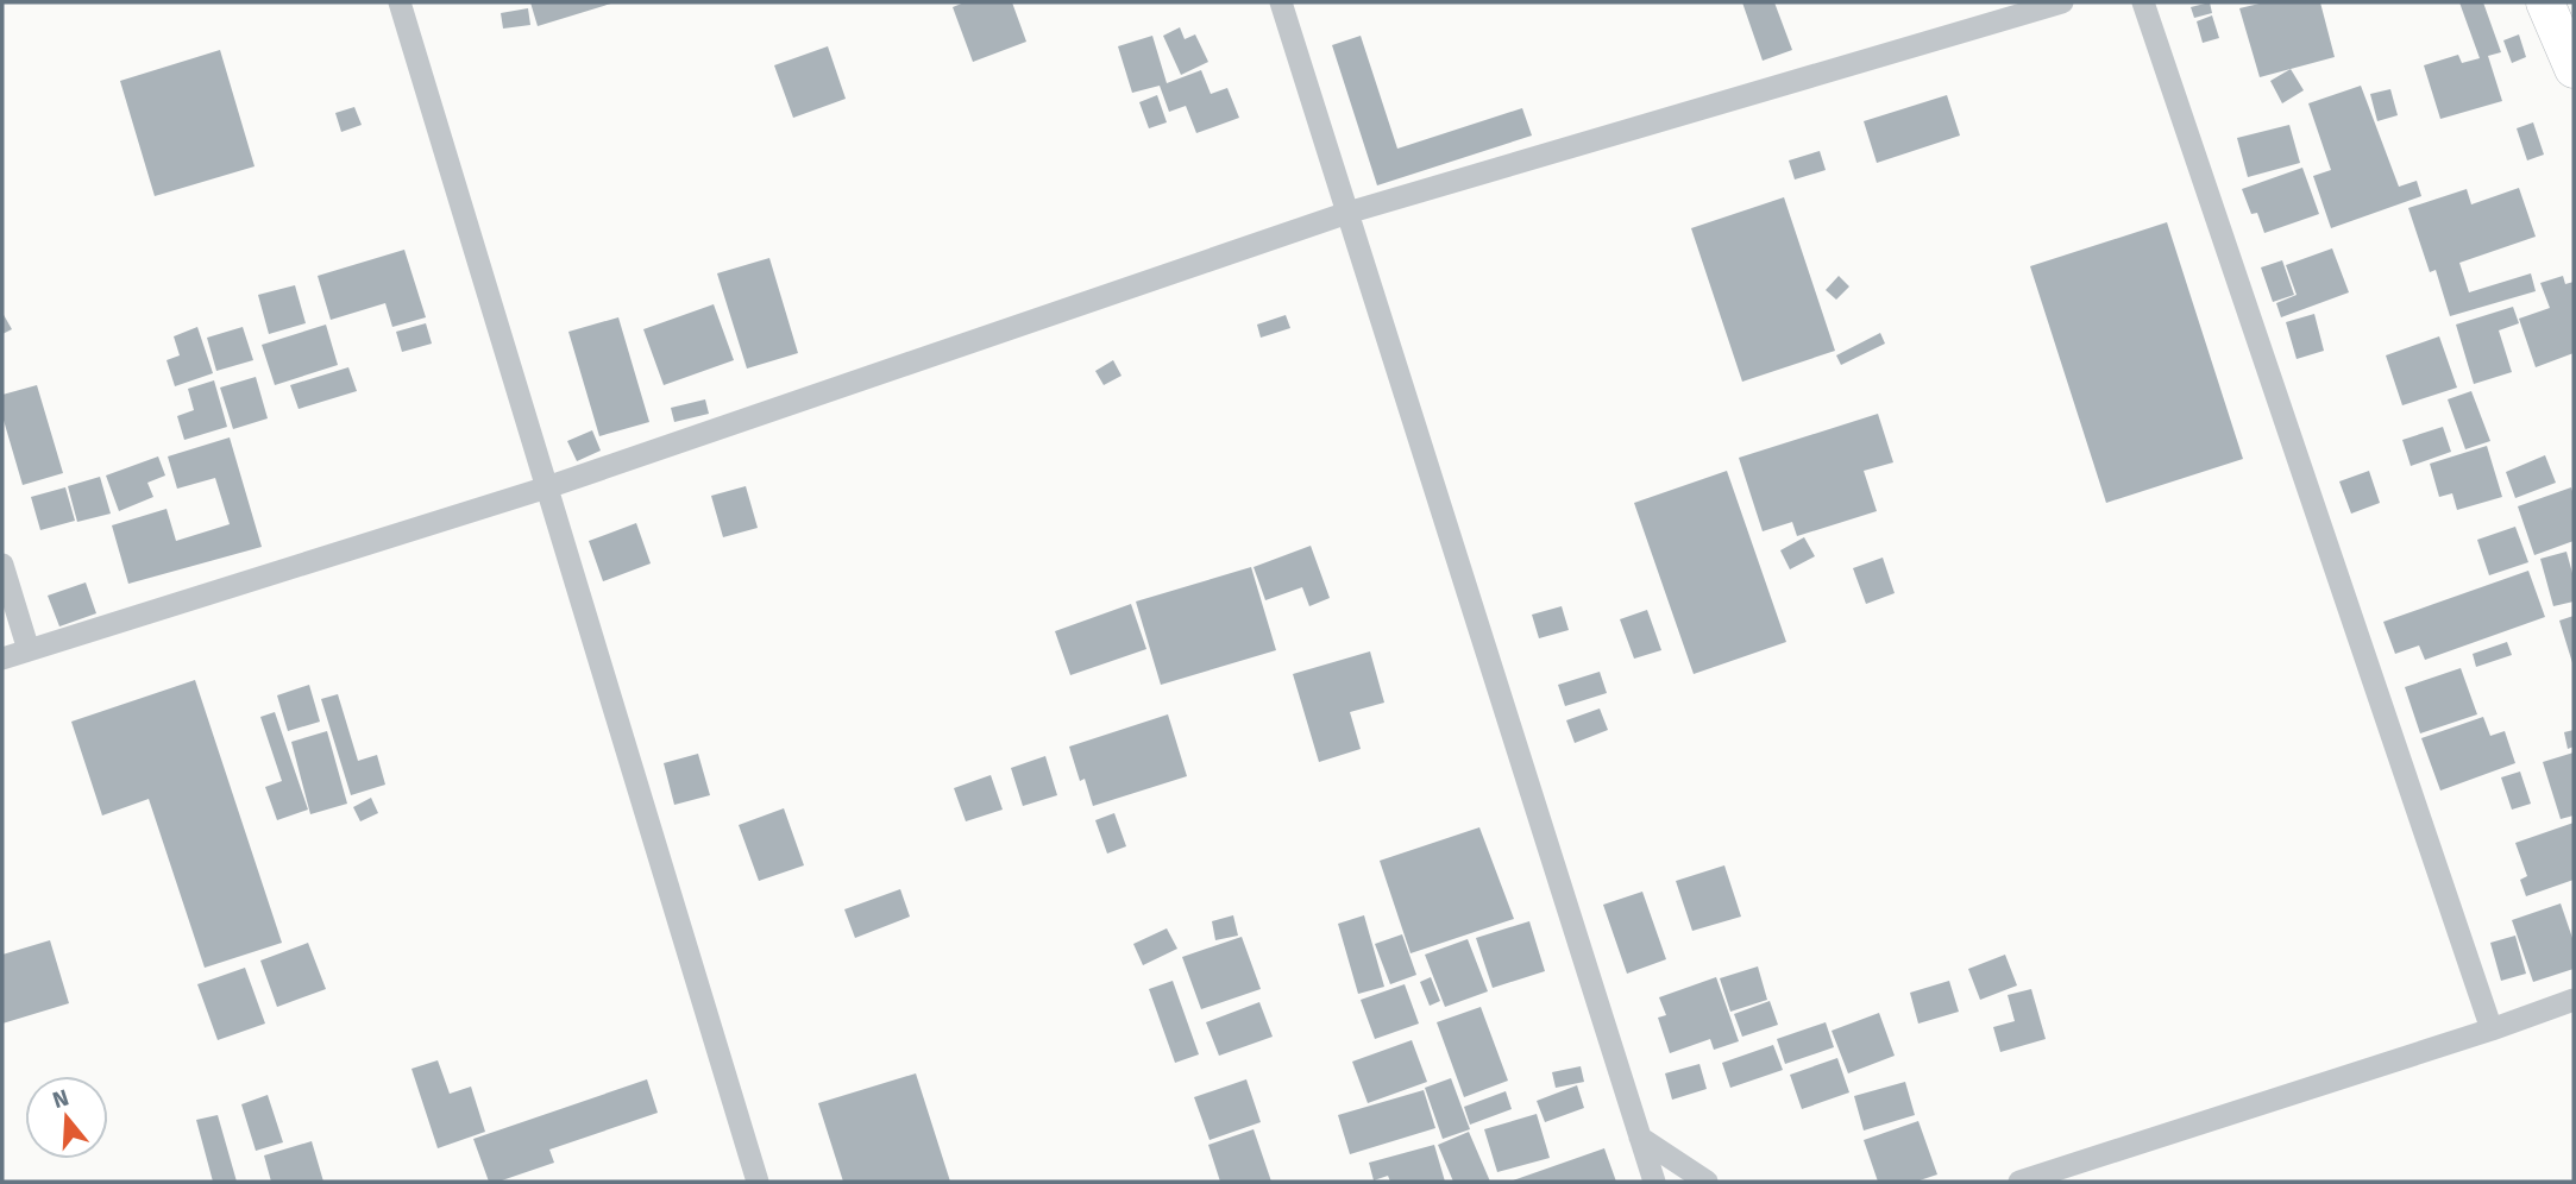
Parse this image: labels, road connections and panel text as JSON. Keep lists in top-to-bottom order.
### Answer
{
  "north": "top"
}
